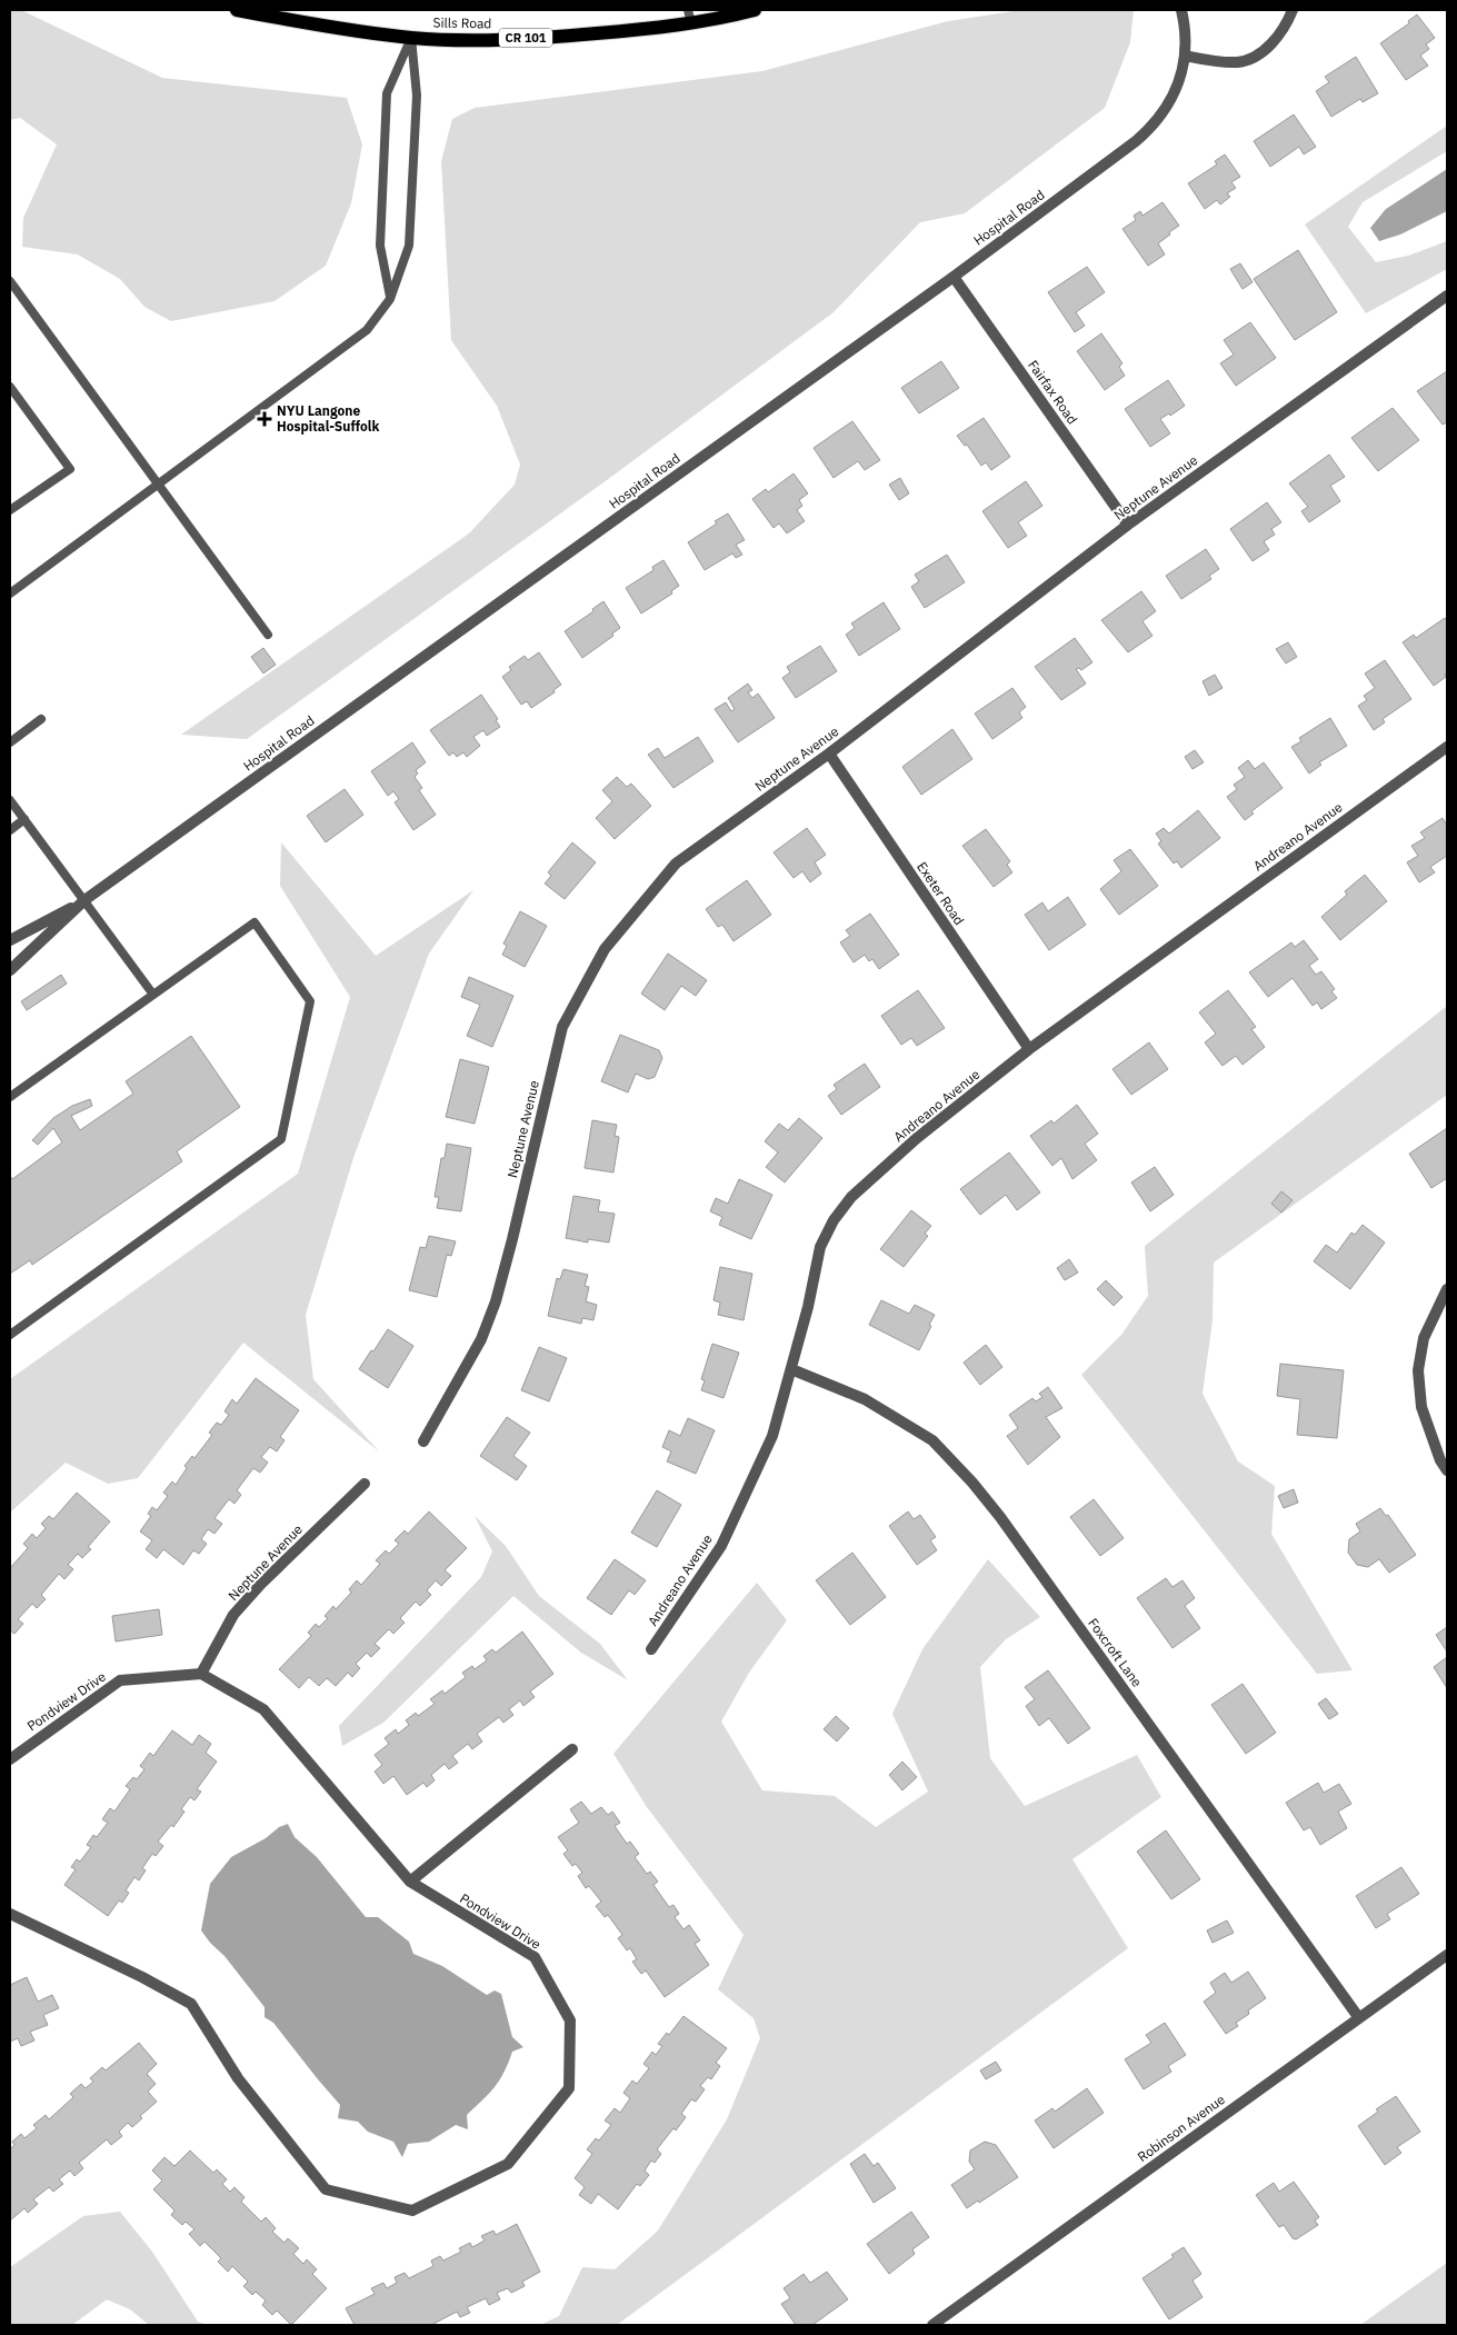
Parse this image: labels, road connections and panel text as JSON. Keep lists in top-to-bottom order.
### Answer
{
  "streets": {
    "main road": ["Sills Road", "CR 101"],
    "street": [
      "Hospital Road",
      "Fairfax Road",
      "Neptune Avenue",
      "Andreano Avenue",
      "Exeter Road",
      "Foxcroft Lane",
      "Pondview Drive",
      "Robinson Avenue"
    ]
  },
  "crossings": [
    ["Hospital Road", "Fairfax Road"],
    ["Fairfax Road", "Neptune Avenue"],
    ["Neptune Avenue", "Exeter Road"],
    ["Neptune Avenue", "Pondview Drive"],
    ["Andreano Avenue", "Exeter Road"],
    ["Andreano Avenue", "Foxcroft Lane"],
    ["Foxcroft Lane", "Robinson Avenue"]
  ],
  "places": {
    "health": ["NYU Langone Hospital-Suffolk"]
  }
}
